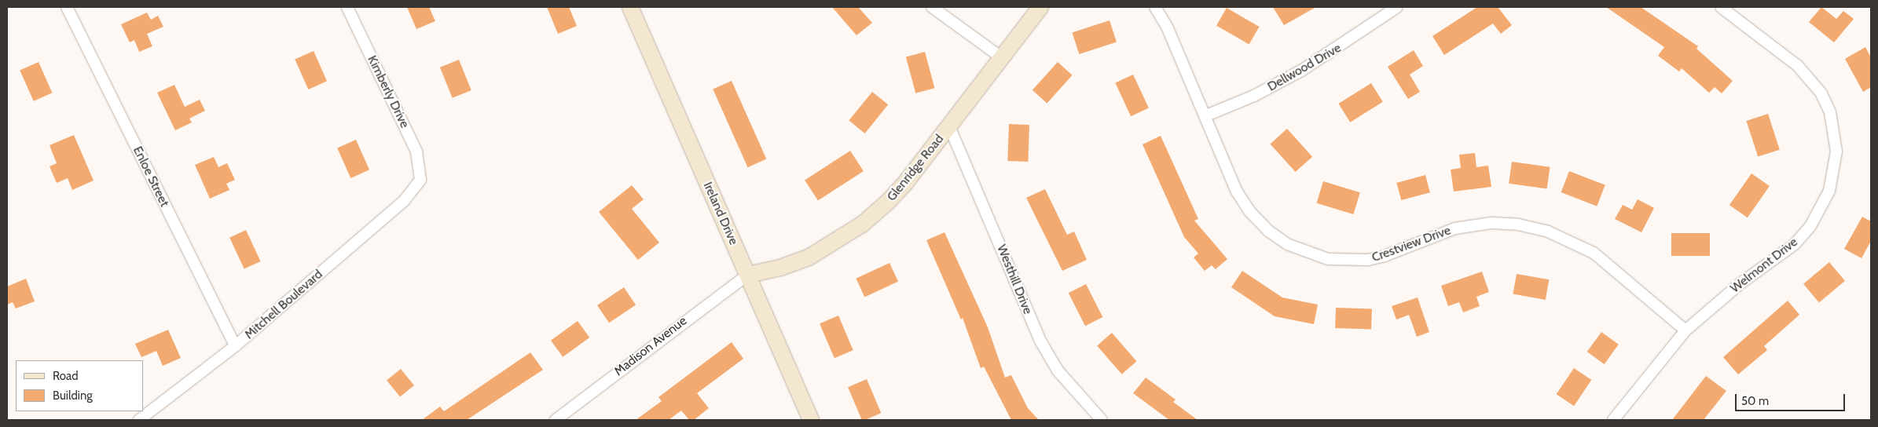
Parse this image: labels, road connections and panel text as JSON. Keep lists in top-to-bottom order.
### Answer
{
  "streets": {
    "main road": ["Glenridge Road", "Ireland Drive"],
    "street": [
      "Dellwood Drive",
      "Kimberly Drive",
      "Enloe Street",
      "Crestview Drive",
      "Welmont Drive",
      "Westhill Drive",
      "Mitchell Boulevard",
      "Madison Avenue"
    ]
  },
  "crossings": [
    ["Dellwood Drive", "Crestview Drive"],
    ["Kimberly Drive", "Mitchell Boulevard"],
    ["Glenridge Road", "Ireland Drive"],
    ["Glenridge Road", "Westhill Drive"],
    ["Glenridge Road", "Madison Avenue"],
    ["Enloe Street", "Mitchell Boulevard"],
    ["Ireland Drive", "Madison Avenue"],
    ["Crestview Drive", "Welmont Drive"]
  ],
  "legend": ["Road", "Building"],
  "scale_bar": "50 m"
}
